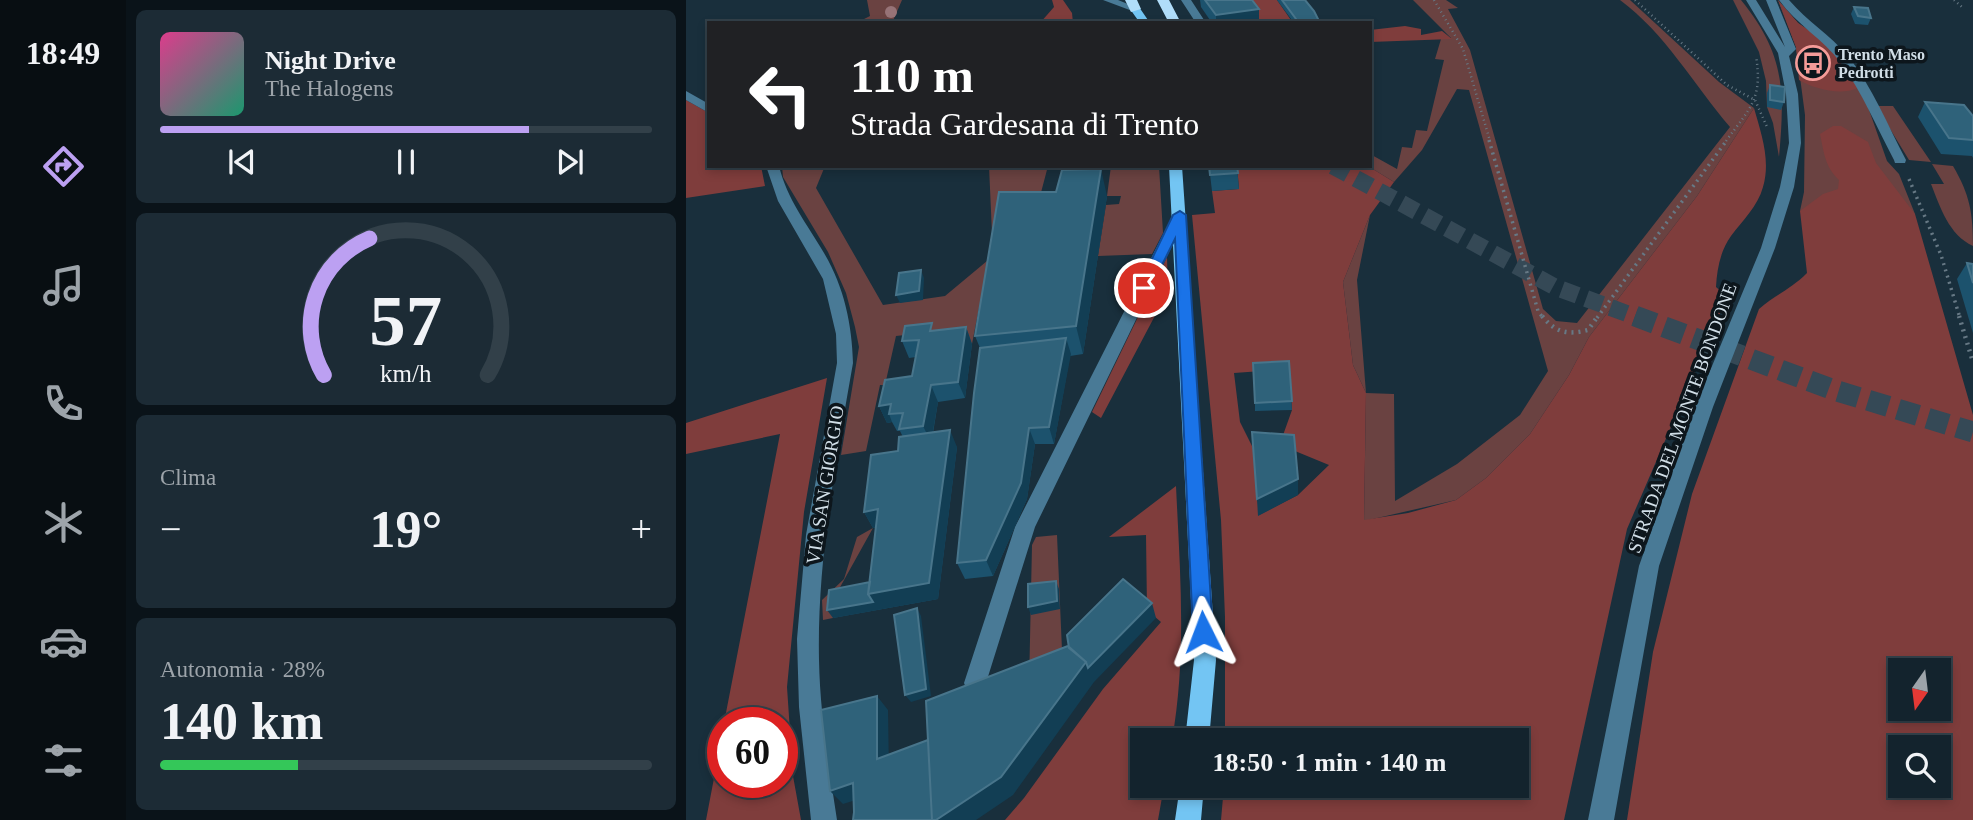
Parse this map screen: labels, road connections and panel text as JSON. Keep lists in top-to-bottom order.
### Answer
{
  "streets": {
    "street": ["STRADA DEL MONTE BONDONE", "VIA SAN GIORGIO"]
  },
  "places": {
    "bus stop": ["Trento Maso Pedrotti"]
  },
  "north": "bottom",
  "page": {
    "tabs": "18:49",
    "turn": ["110 m", "Strada Gardesana di Trento"],
    "song": ["Night Drive", "The Halogens"],
    "tile": [
      "Clima",
      ["Autonomia · 28%", "140 km"]
    ],
    "heat": ["−", "19°", "+"],
    "limit": "60",
    "trip": "18:50 · 1 min · 140 m",
    "gauge": ["57", "km/h"]
  }
}
